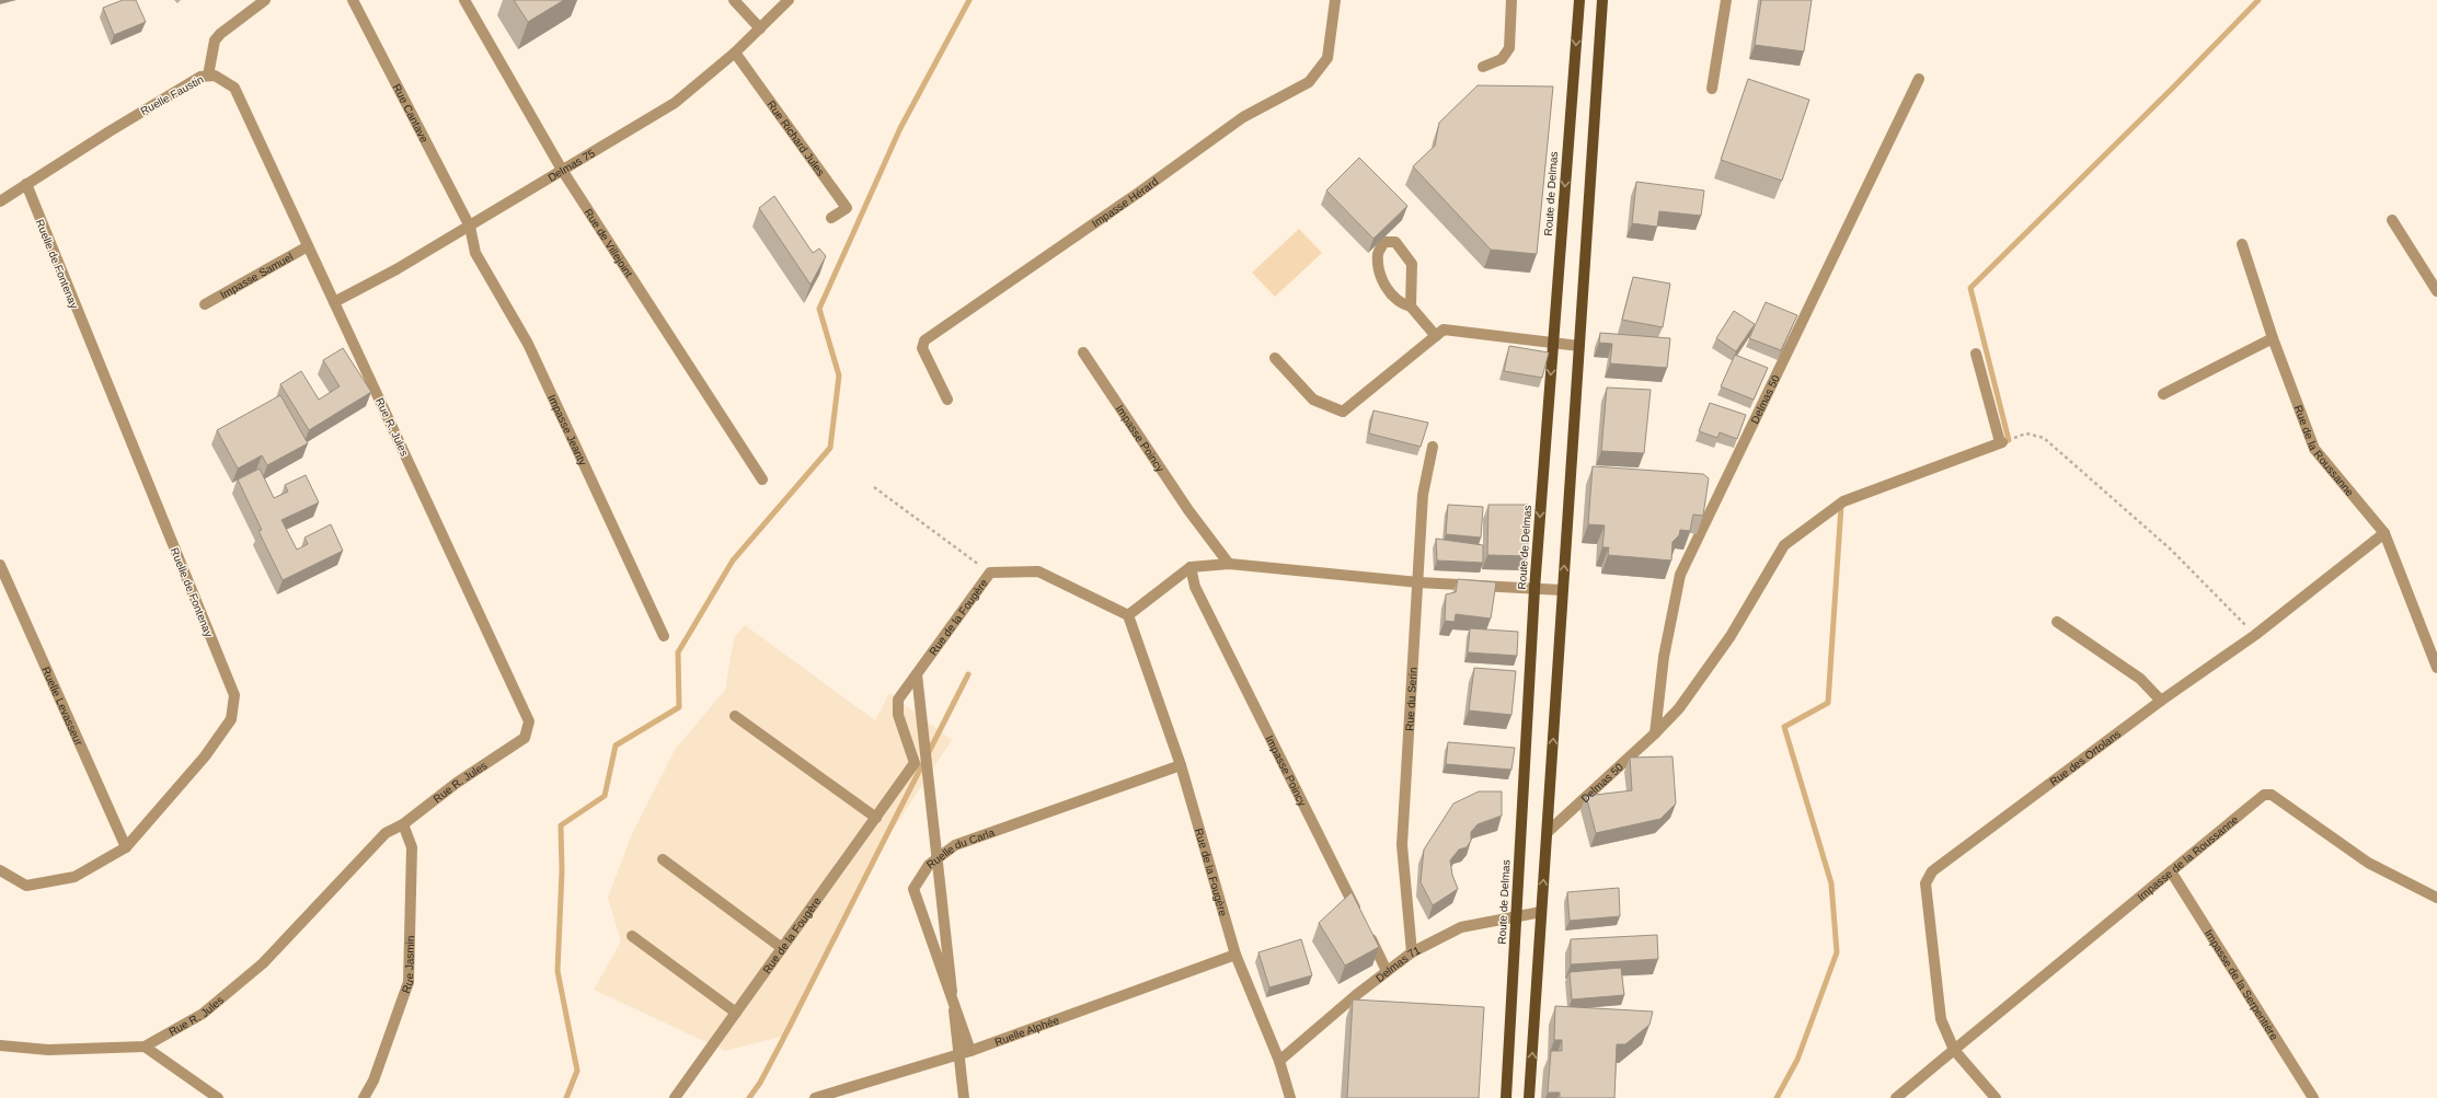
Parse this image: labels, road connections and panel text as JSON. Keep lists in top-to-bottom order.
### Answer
{
  "streets": {
    "main road": ["Route de Delmas"],
    "street": [
      "Ruelle Faustin",
      "Rue Cantave",
      "Rue Richard Jules",
      "Delmas 75",
      "Impasse Hérard",
      "Rue de Villejoint",
      "Ruelle de Fontenay",
      "Impasse Samuel",
      "Delmas 50",
      "Rue R. Jules",
      "Impasse Jeanty",
      "Impasse Poincy",
      "Rue de la Roussanne",
      "Rue de la Fougère",
      "Rue du Serin",
      "Ruelle Levasseur",
      "Rue des Ortolans",
      "Ruelle du Carla",
      "Impasse de la Roussanne",
      "Rue Jasmin",
      "Delmas 71",
      "Impasse de la Serpentière",
      "Ruelle Alphée"
    ]
  },
  "crossings": [
    ["Ruelle Faustin", "Delmas 75"],
    ["Ruelle Faustin", "Ruelle de Fontenay"],
    ["Ruelle Faustin", "Impasse Samuel"],
    ["Ruelle Faustin", "Rue R. Jules"],
    ["Rue Cantave", "Delmas 75"],
    ["Rue Cantave", "Impasse Jeanty"],
    ["Rue Richard Jules", "Delmas 75"],
    ["Delmas 75", "Rue de Villejoint"],
    ["Delmas 75", "Rue R. Jules"],
    ["Delmas 75", "Impasse Jeanty"],
    ["Route de Delmas", "Delmas 71"],
    ["Ruelle de Fontenay", "Ruelle Levasseur"],
    ["Rue R. Jules", "Rue Jasmin"],
    ["Rue de la Roussanne", "Rue des Ortolans"],
    ["Rue de la Fougère", "Ruelle du Carla"],
    ["Rue de la Fougère", "Delmas 71"],
    ["Rue de la Fougère", "Ruelle Alphée"],
    ["Rue du Serin", "Delmas 71"],
    ["Rue des Ortolans", "Impasse de la Roussanne"],
    ["Ruelle du Carla", "Ruelle Alphée"],
    ["Impasse de la Roussanne", "Impasse de la Serpentière"]
  ]
}
